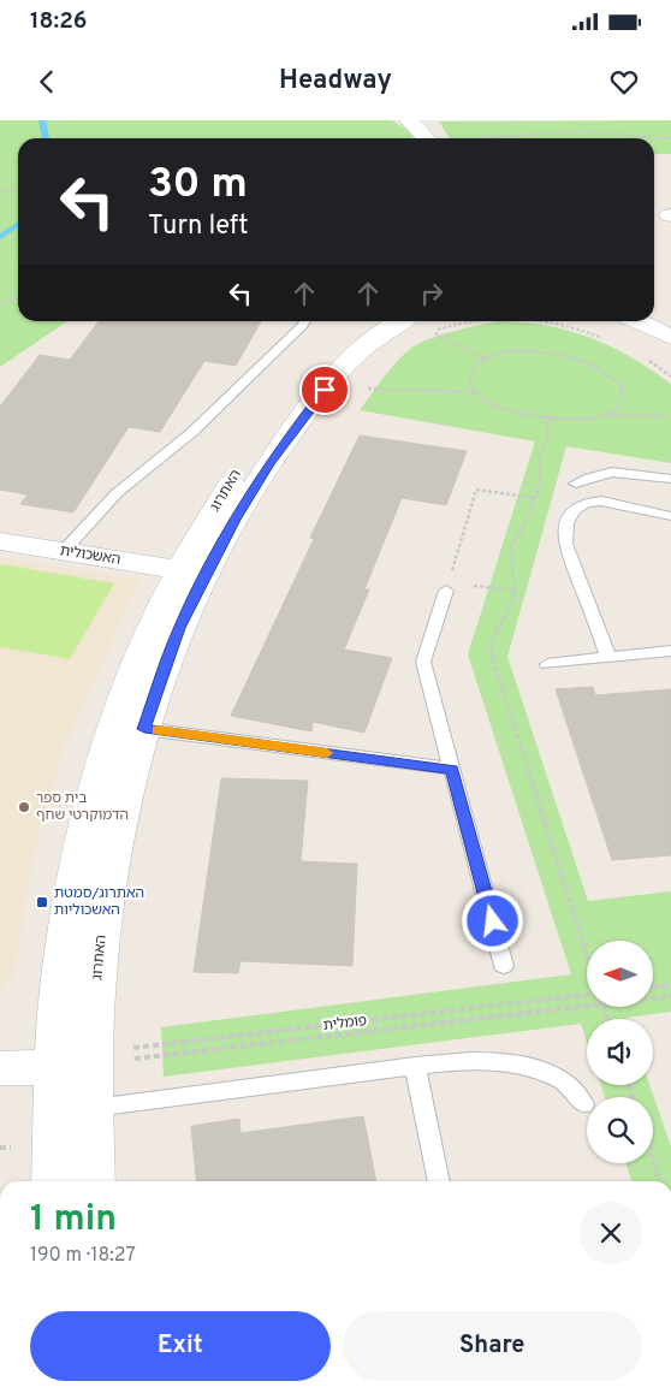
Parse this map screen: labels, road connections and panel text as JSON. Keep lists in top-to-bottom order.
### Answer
{
  "streets": {
    "street": ["האתרוג", "האשכולית"],
    "path": ["פומלית"]
  },
  "crossings": [
    ["האתרוג", "האשכולית"],
    ["האתרוג", "פומלית"]
  ],
  "places": {
    "other": ["בית ספר הדמוקרטי שחף"],
    "transit": ["האתרוג/סמטת האשכוליות"]
  },
  "north": "left",
  "page": {
    "status": "18:26",
    "header": "Headway",
    "turn": ["30 m", "Turn left"],
    "heading": ["1 min", "190 m · 18:27"],
    "buttons": ["Exit", "Share"]
  }
}
